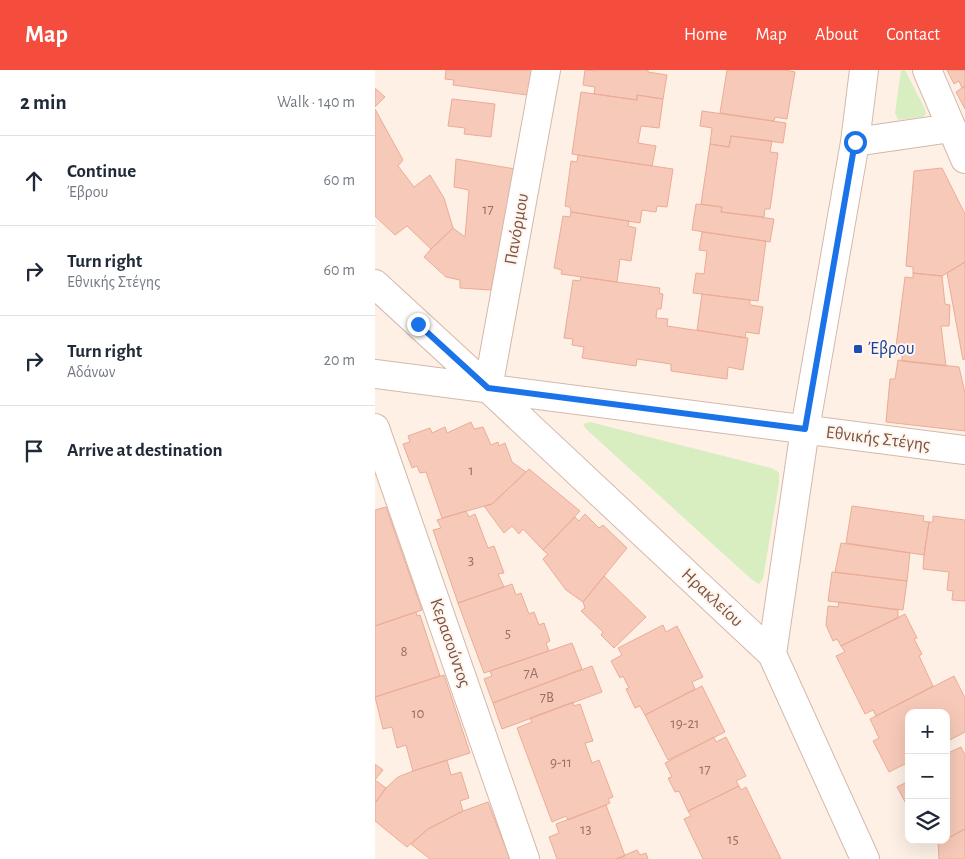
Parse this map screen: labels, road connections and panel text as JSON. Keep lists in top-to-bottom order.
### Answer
{
  "streets": {
    "street": [
      "Πανόρμου",
      "Εθνικής Στέγης",
      "Ηρακλείου",
      "Κερασούντος"
    ]
  },
  "crossings": [
    ["Πανόρμου", "Εθνικής Στέγης"],
    ["Πανόρμου", "Ηρακλείου"],
    ["Εθνικής Στέγης", "Ηρακλείου"]
  ],
  "places": {
    "transit": ["Έβρου"]
  },
  "house_numbers": [
    "17",
    "1",
    "3",
    "5",
    "8",
    "7Α",
    "7Β",
    "10",
    "19-21",
    "9-11",
    "17",
    "13",
    "15"
  ],
  "page": {
    "header": "Map",
    "nav": [
      "Home",
      "Map",
      "About",
      "Contact"
    ],
    "heading": ["2 min", "Walk · 140 m"],
    "list": [
      ["Continue", "Έβρου", "60 m"],
      ["Turn right", "Εθνικής Στέγης", "60 m"],
      ["Turn right", "Αδάνων", "20 m"],
      "Arrive at destination"
    ],
    "map_buttons": ["+", "−"]
  }
}
